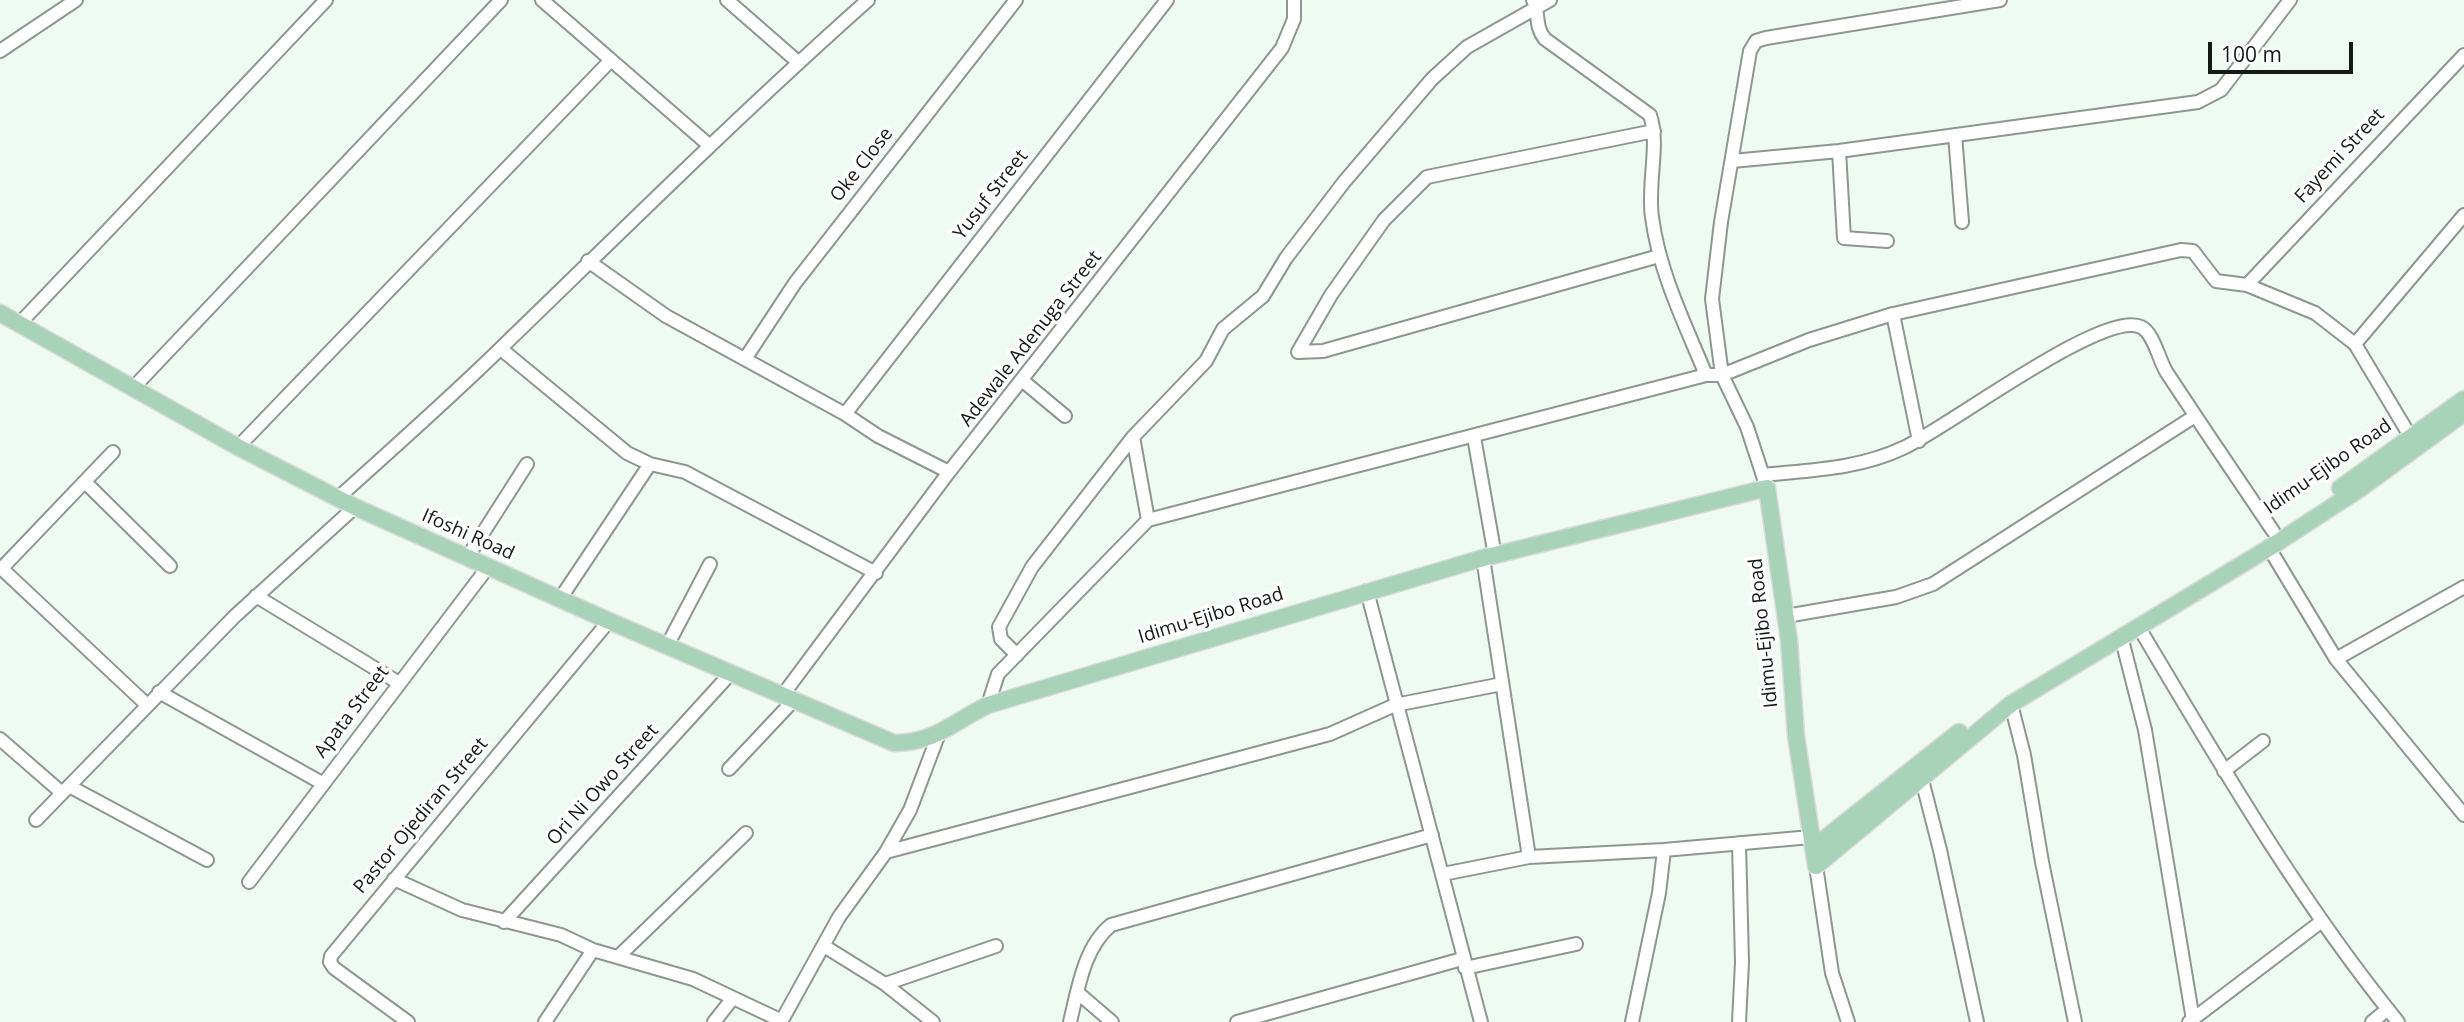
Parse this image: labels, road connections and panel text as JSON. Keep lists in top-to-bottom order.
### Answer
{
  "streets": {
    "main road": ["Idimu-Ejibo Road", "Ifoshi Road"],
    "street": [
      "Fayemi Street",
      "Oke Close",
      "Yusuf Street",
      "Adewale Adenuga Street",
      "Apata Street",
      "Ori Ni Owo Street",
      "Pastor Ojediran Street"
    ]
  },
  "crossings": [
    ["Adewale Adenuga Street", "Ifoshi Road"],
    ["Idimu-Ejibo Road", "Ifoshi Road"],
    ["Ifoshi Road", "Apata Street"],
    ["Ifoshi Road", "Ori Ni Owo Street"],
    ["Ifoshi Road", "Pastor Ojediran Street"]
  ],
  "scale_bar": "100 m"
}
